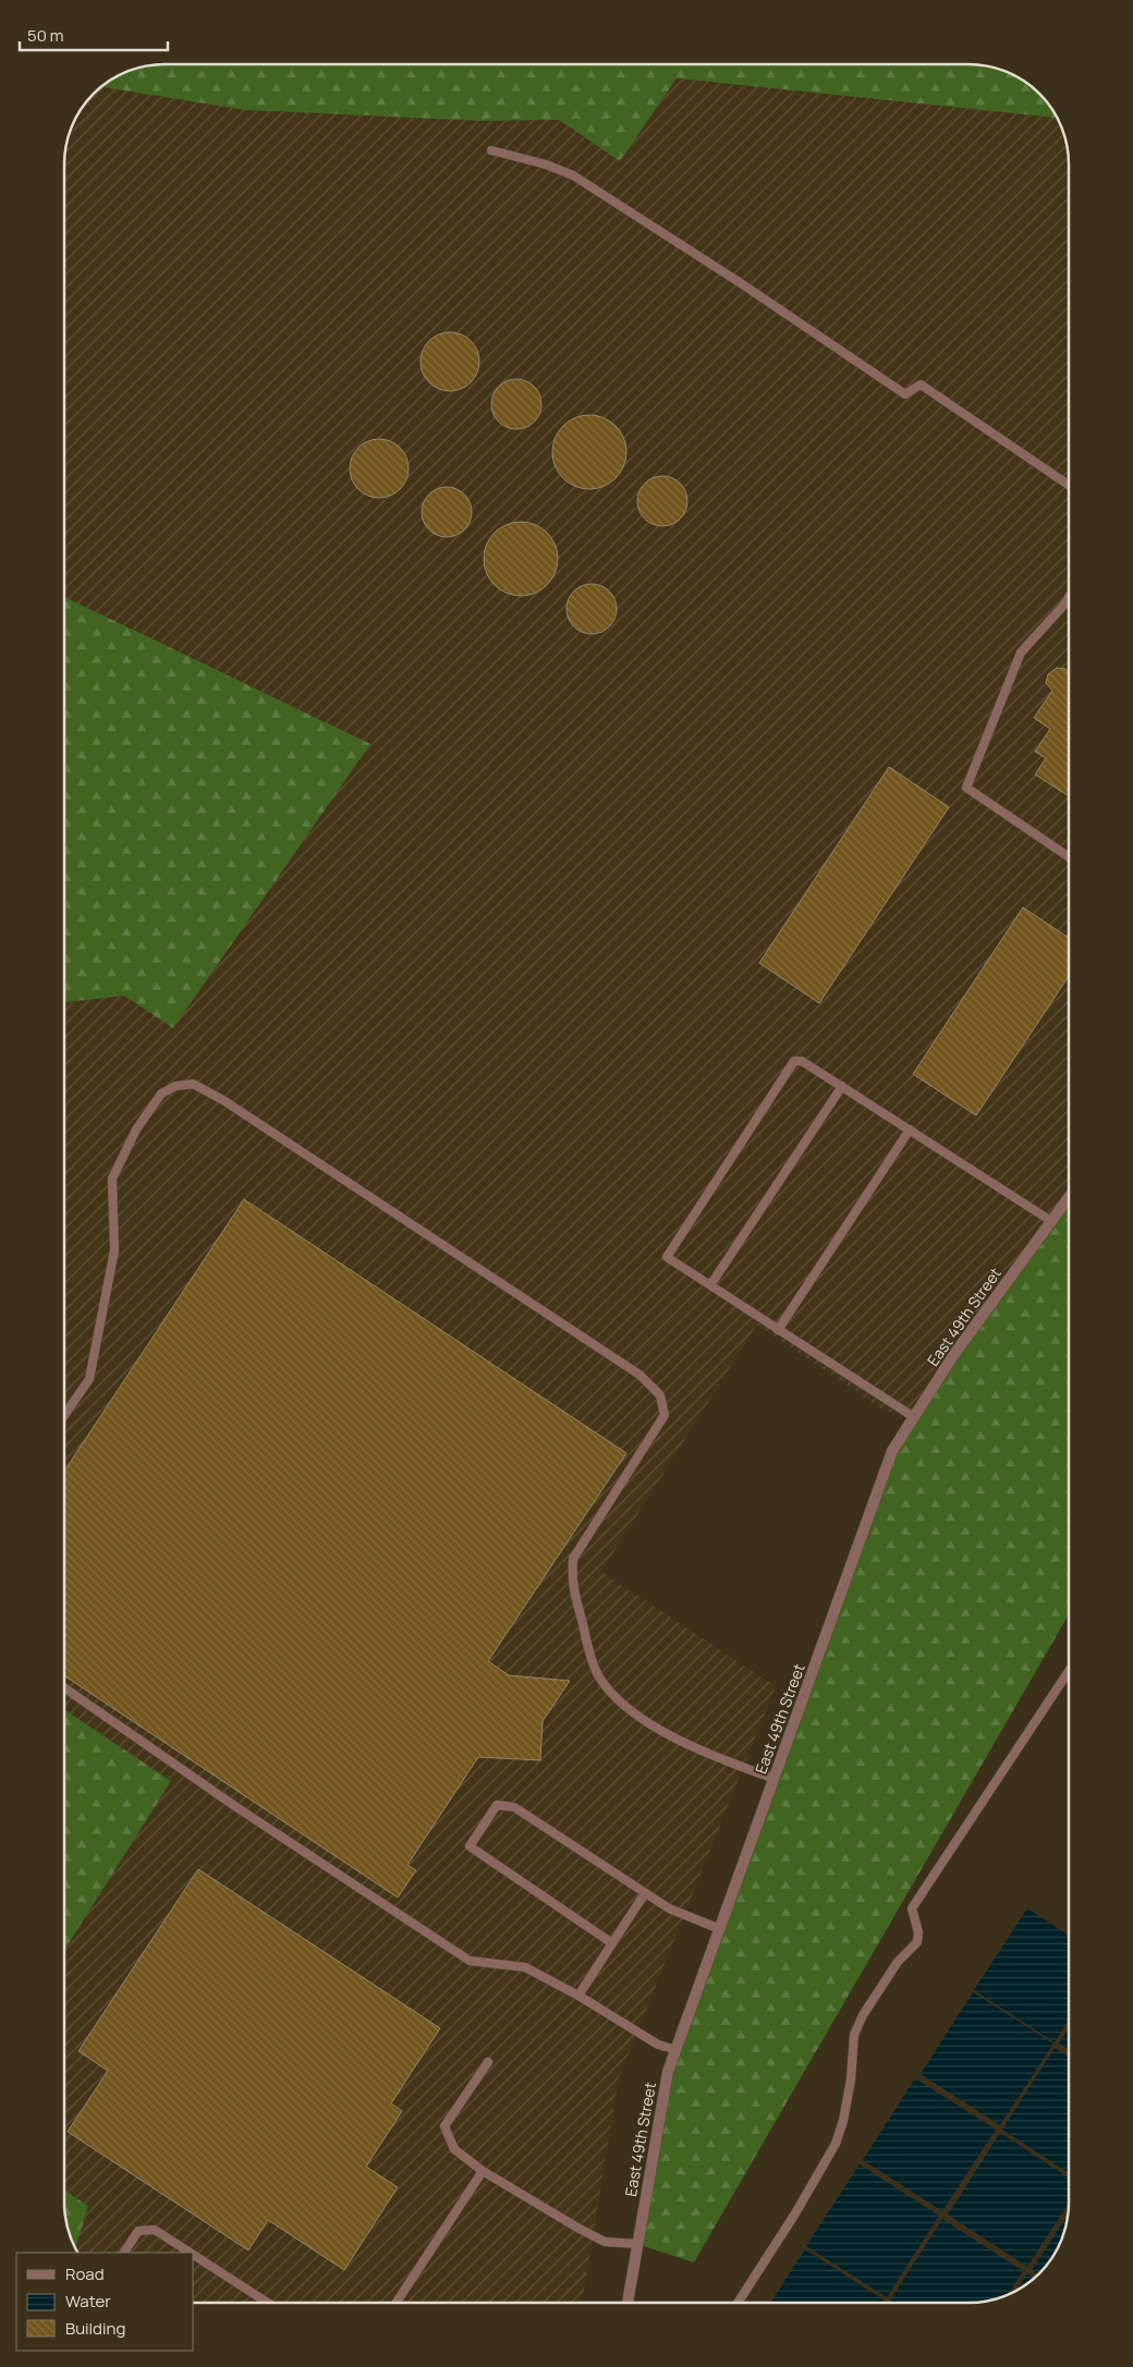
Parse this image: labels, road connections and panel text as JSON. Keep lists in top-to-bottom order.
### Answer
{
  "streets": {
    "street": ["East 49th Street"]
  },
  "legend": ["Road", "Water", "Building"],
  "scale_bar": "50 m"
}
